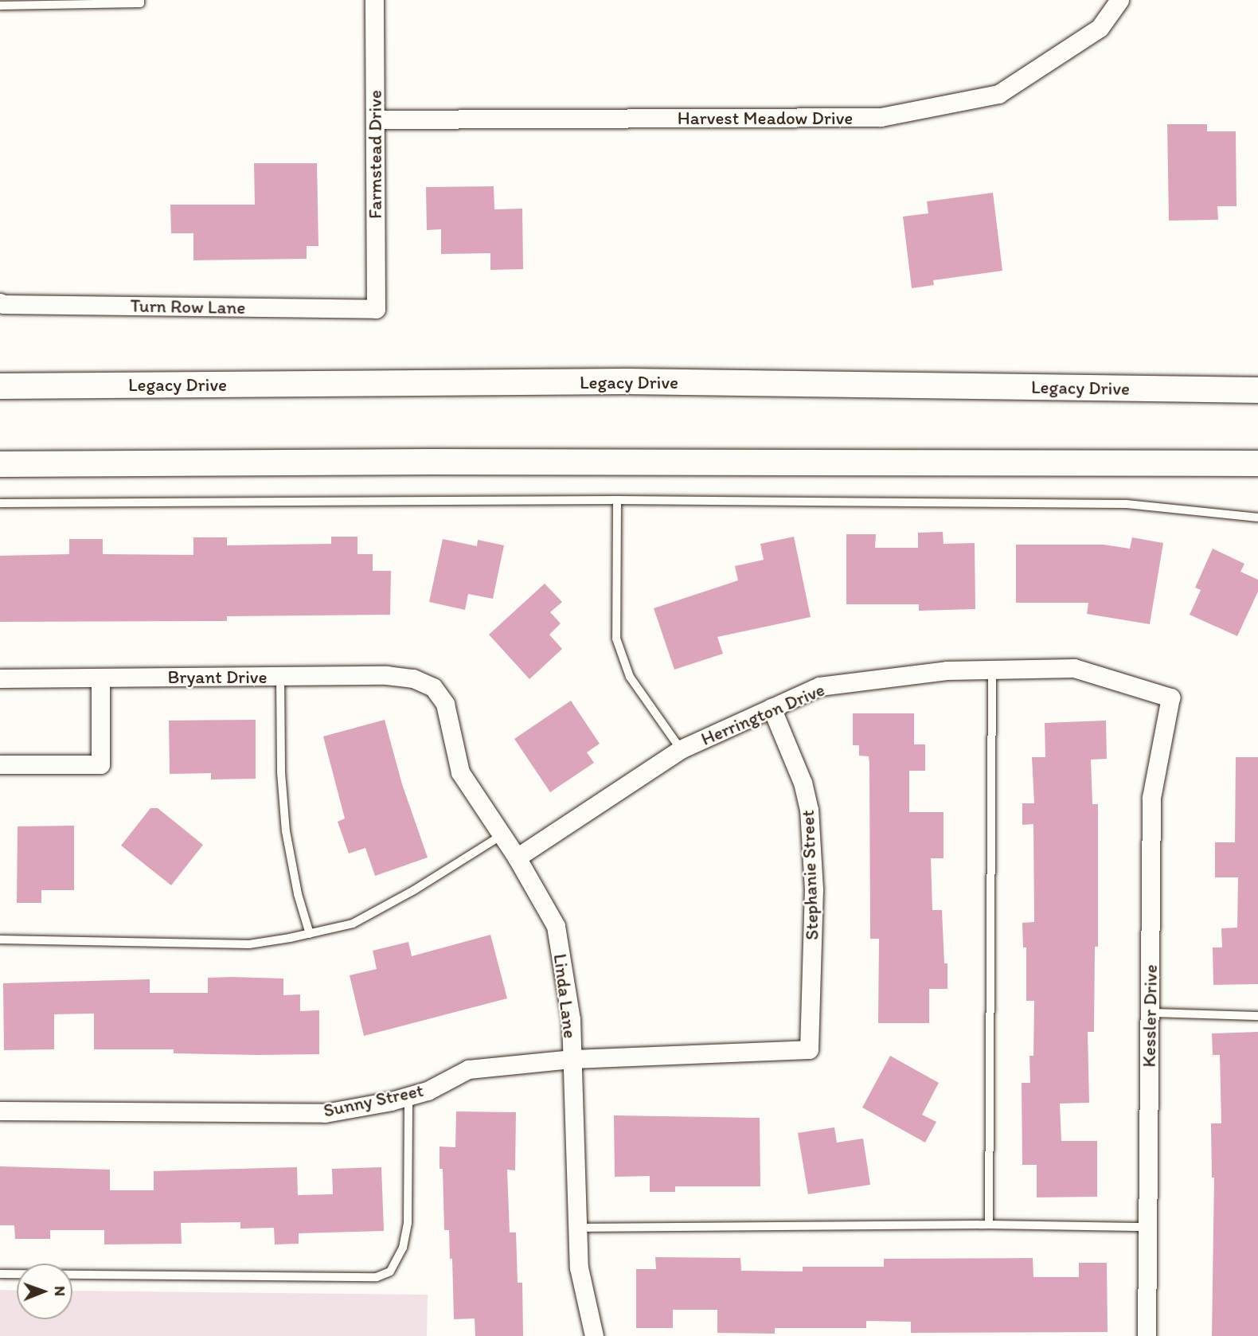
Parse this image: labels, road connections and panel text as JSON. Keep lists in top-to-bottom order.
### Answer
{
  "streets": {
    "main road": ["Legacy Drive"],
    "street": [
      "Harvest Meadow Drive",
      "Farmstead Drive",
      "Turn Row Lane",
      "Bryant Drive",
      "Herrington Drive",
      "Stephanie Street",
      "Linda Lane",
      "Kessler Drive",
      "Sunny Street"
    ]
  },
  "crossings": [
    ["Harvest Meadow Drive", "Farmstead Drive"],
    ["Farmstead Drive", "Turn Row Lane"],
    ["Bryant Drive", "Linda Lane"],
    ["Herrington Drive", "Stephanie Street"],
    ["Herrington Drive", "Linda Lane"],
    ["Herrington Drive", "Kessler Drive"],
    ["Stephanie Street", "Sunny Street"],
    ["Linda Lane", "Sunny Street"]
  ],
  "north": "right"
}
